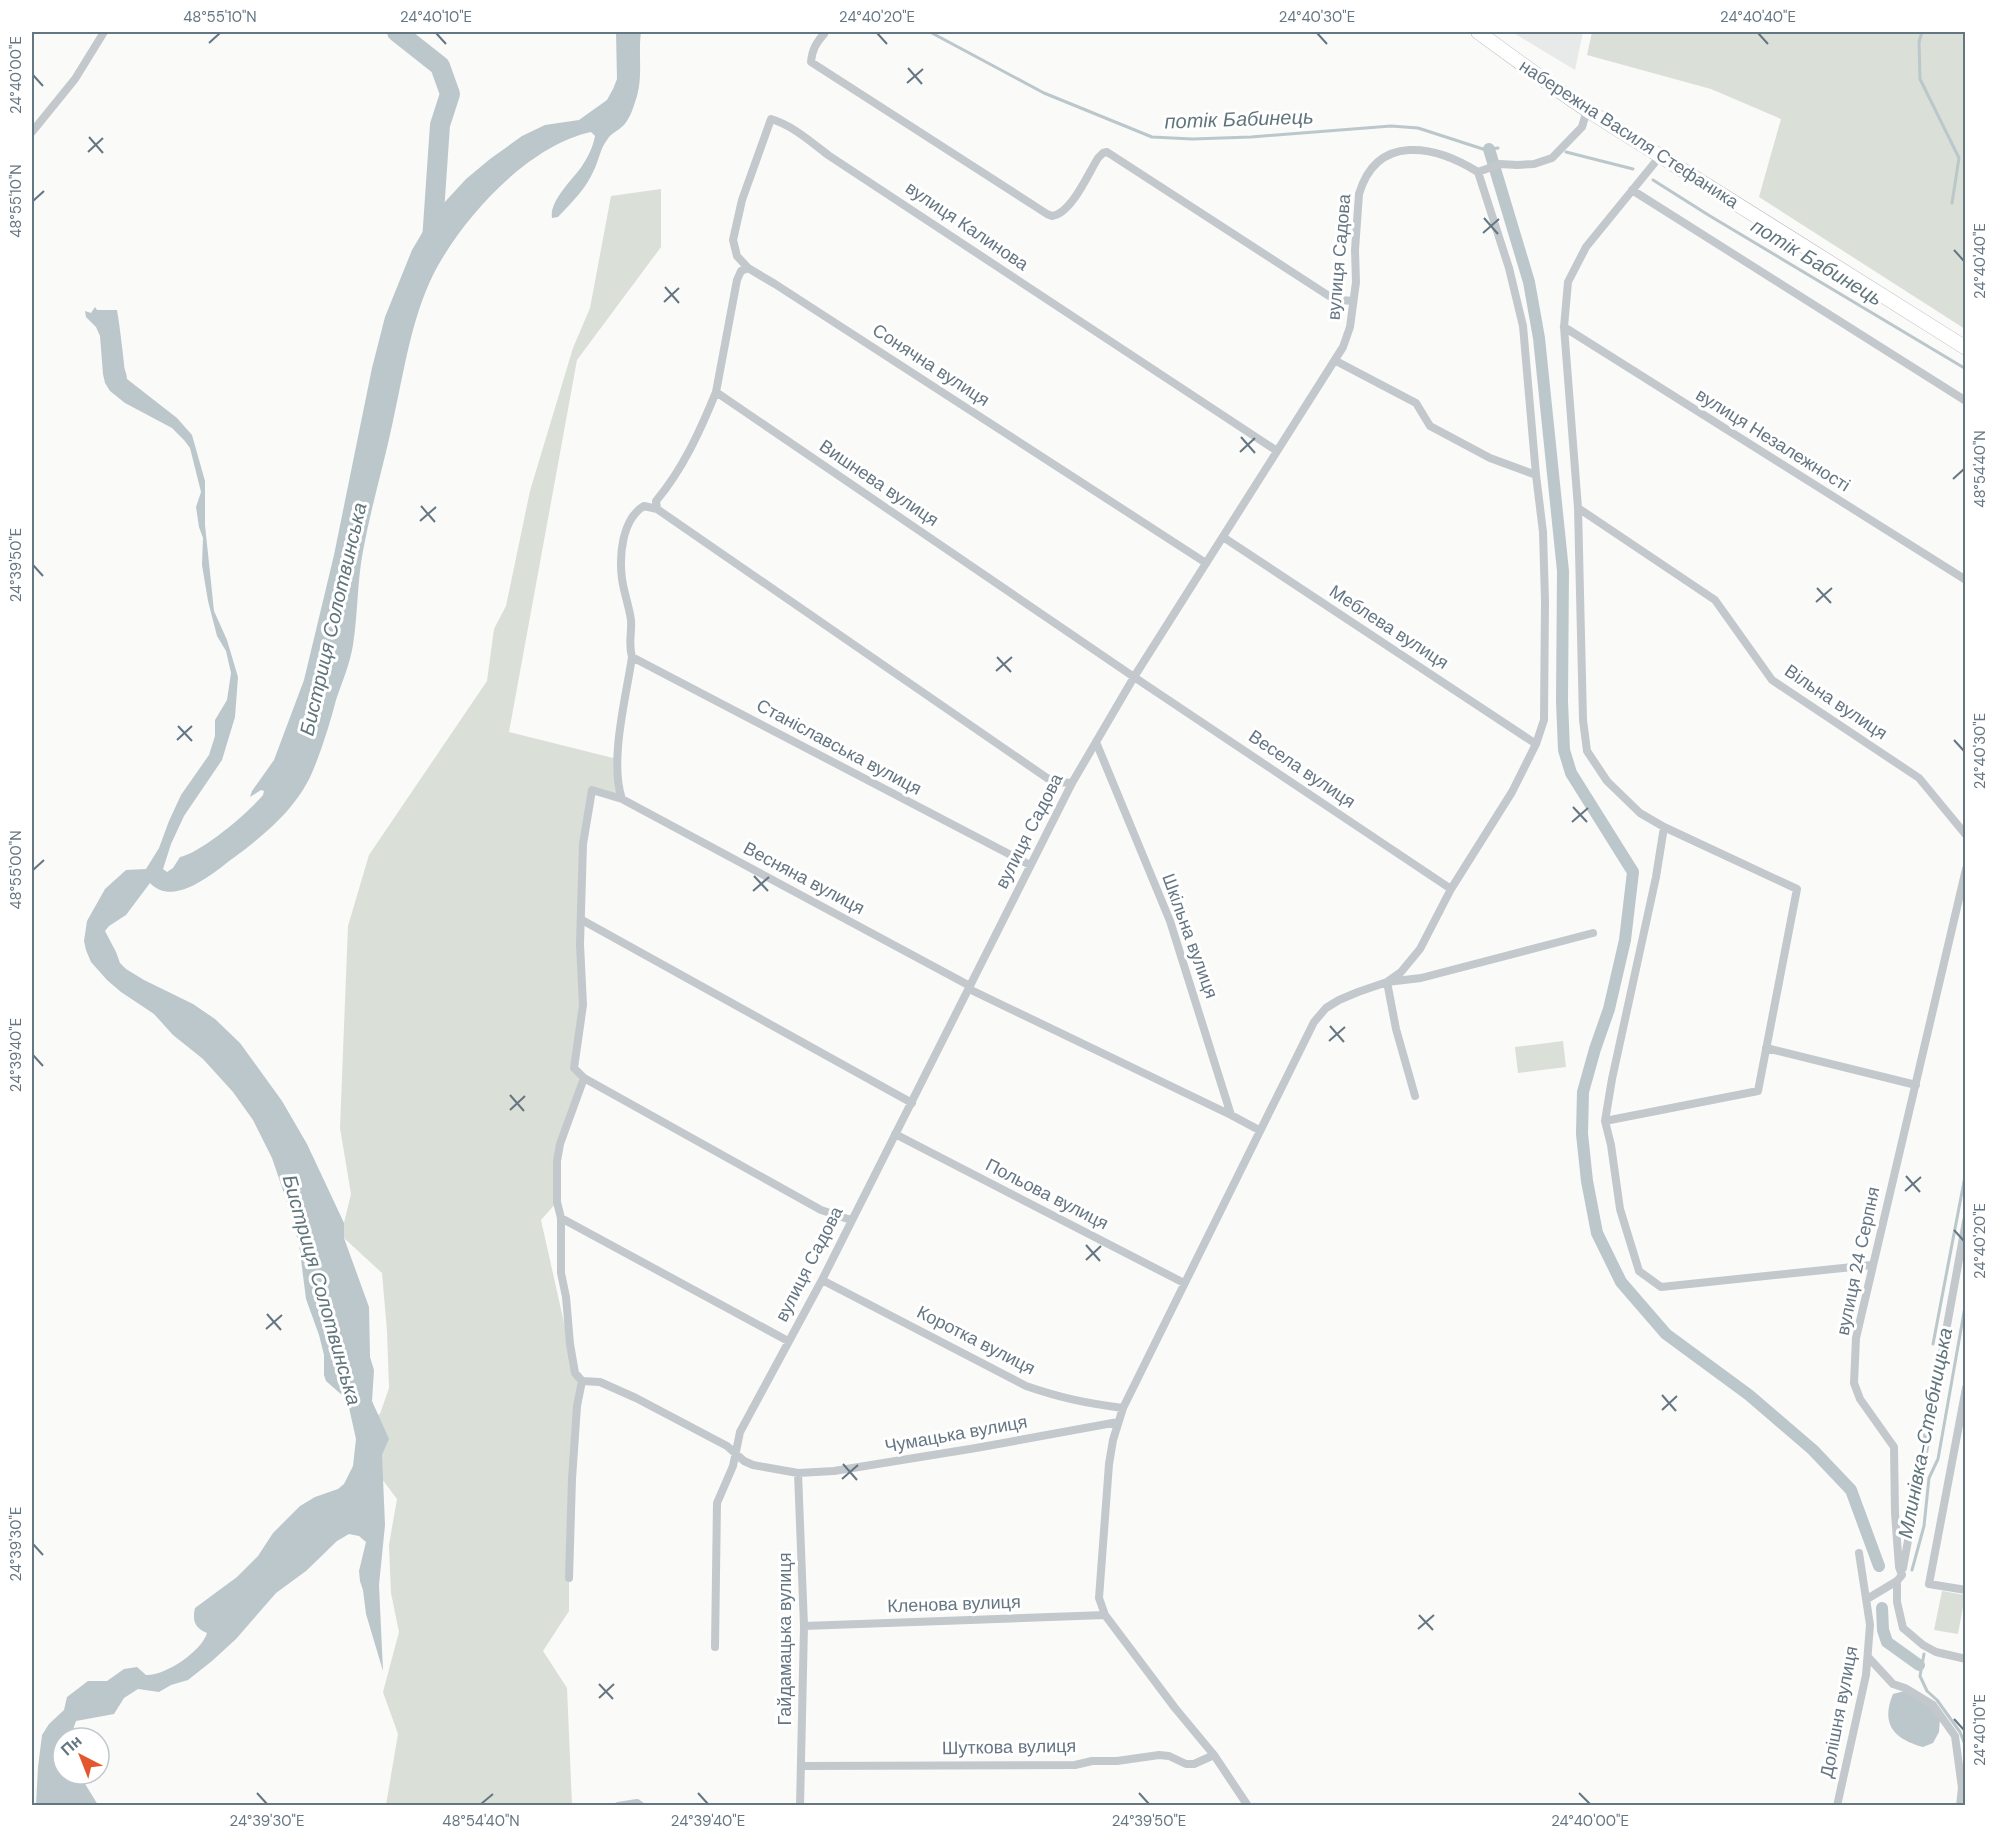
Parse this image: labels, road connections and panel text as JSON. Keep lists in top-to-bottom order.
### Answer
{
  "streets": {
    "main road": ["набережна Василя Стефаника"],
    "street": [
      "вулиця Калинова",
      "вулиця Садова",
      "Сонячна вулиця",
      "вулиця Незалежності",
      "Вишнева вулиця",
      "Меблева вулиця",
      "Вільна вулиця",
      "Станіславська вулиця",
      "Весела вулиця",
      "Весняна вулиця",
      "Шкільна вулиця",
      "Польова вулиця",
      "вулиця 24 Серпня",
      "Коротка вулиця",
      "Чумацька вулиця",
      "Кленова вулиця",
      "Гайдамацька вулиця",
      "Долішня вулиця",
      "Шуткова вулиця"
    ]
  },
  "crossings": [
    ["вулиця Калинова", "вулиця Садова"],
    ["вулиця Калинова", "Сонячна вулиця"],
    ["вулиця Садова", "Сонячна вулиця"],
    ["вулиця Садова", "Вишнева вулиця"],
    ["вулиця Садова", "Меблева вулиця"],
    ["вулиця Садова", "Станіславська вулиця"],
    ["вулиця Садова", "Весела вулиця"],
    ["вулиця Садова", "Весняна вулиця"],
    ["вулиця Садова", "Шкільна вулиця"],
    ["вулиця Садова", "Польова вулиця"],
    ["вулиця Садова", "Коротка вулиця"],
    ["вулиця Садова", "Чумацька вулиця"],
    ["Вишнева вулиця", "Весела вулиця"],
    ["Весняна вулиця", "Шкільна вулиця"],
    ["Чумацька вулиця", "Гайдамацька вулиця"],
    ["Кленова вулиця", "Гайдамацька вулиця"],
    ["Гайдамацька вулиця", "Шуткова вулиця"]
  ],
  "water": ["потік Бабинець", "Бистриця Солотвинська", "Млинівка-Стебницька"],
  "north": "top left",
  "coordinates": [
    "48°55'10\"N",
    "24°40'10\"E",
    "24°40'20\"E",
    "24°40'30\"E",
    "24°40'40\"E",
    "24°40'00\"E",
    "48°54'40\"N",
    "24°39'50\"E",
    "48°55'00\"N",
    "24°39'40\"E",
    "24°39'30\"E"
  ]
}
